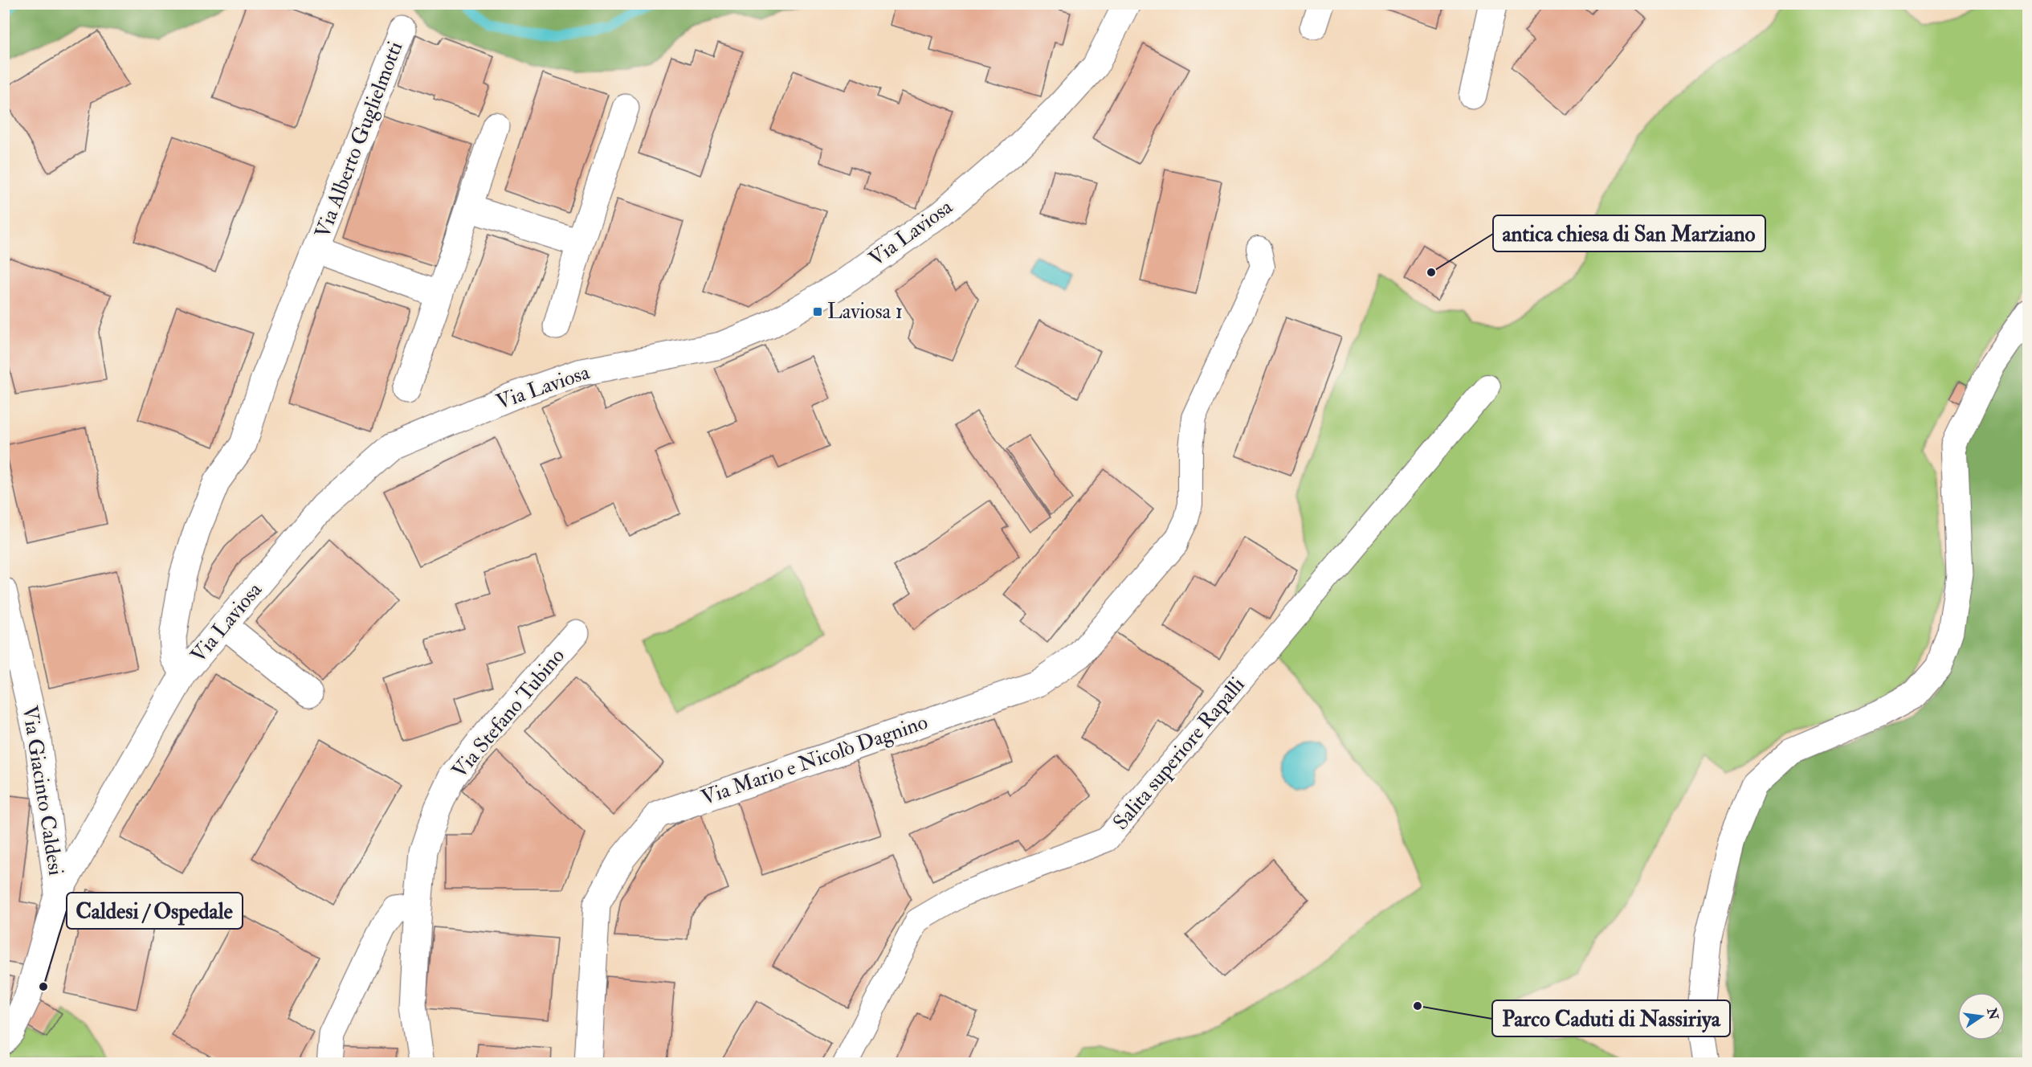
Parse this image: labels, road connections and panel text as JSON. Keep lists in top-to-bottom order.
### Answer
{
  "streets": {
    "street": [
      "Via Alberto Guglielmotti",
      "Via Laviosa",
      "Via Stefano Tubino",
      "Salita superiore Rapalli",
      "Via Mario e Nicolò Dagnino",
      "Via Giacinto Caldesi"
    ]
  },
  "crossings": [
    ["Via Alberto Guglielmotti", "Via Laviosa"],
    ["Via Laviosa", "Via Giacinto Caldesi"]
  ],
  "places": {
    "other": ["antica chiesa di San Marziano", "Caldesi / Ospedale", "Parco Caduti di Nassiriya"],
    "transit": ["Laviosa 1"]
  },
  "north": "right"
}
